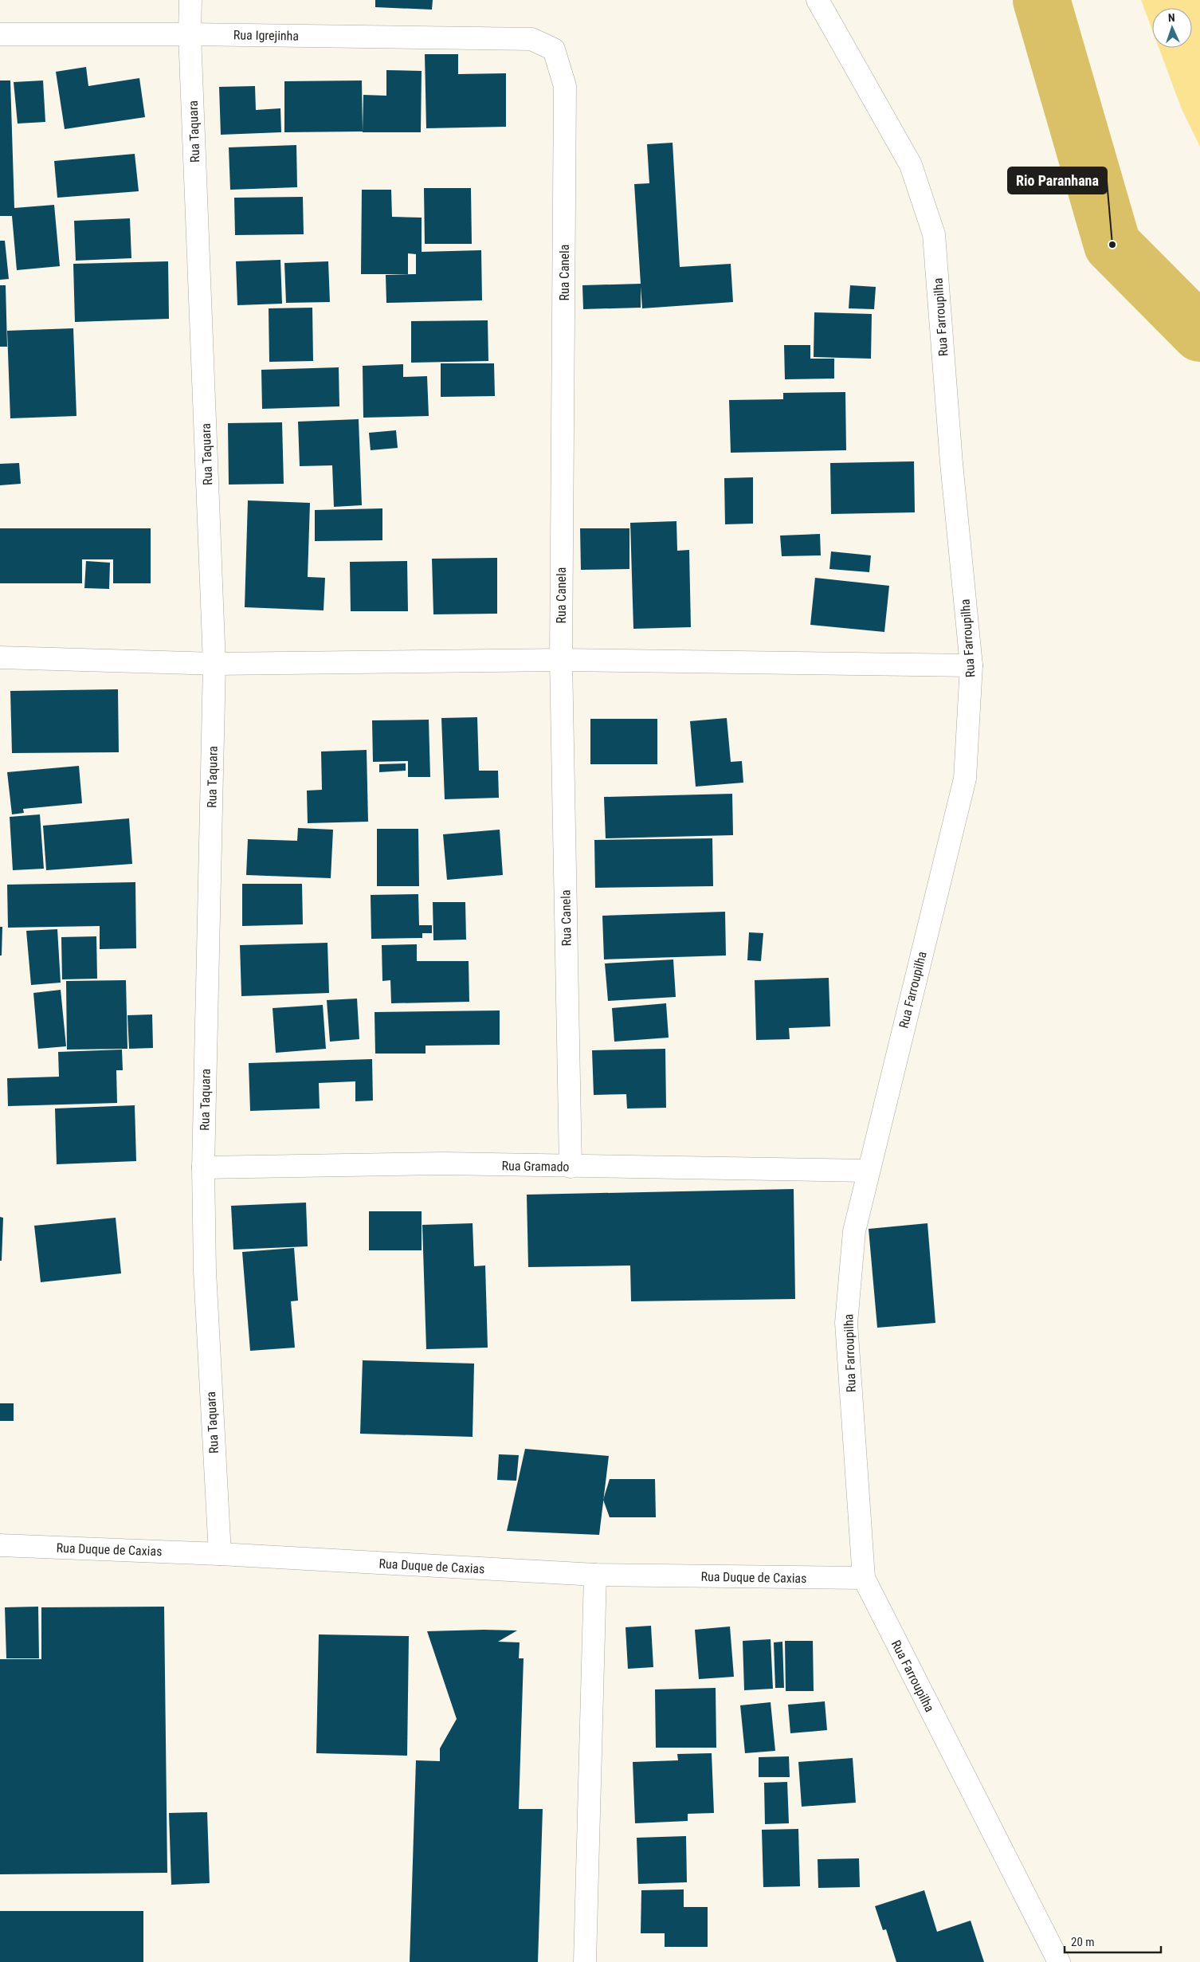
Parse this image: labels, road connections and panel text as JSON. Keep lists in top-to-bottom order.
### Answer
{
  "streets": {
    "street": [
      "Rua Igrejinha",
      "Rua Taquara",
      "Rua Canela",
      "Rua Farroupilha",
      "Rua Gramado",
      "Rua Duque de Caxias"
    ]
  },
  "crossings": [
    ["Rua Igrejinha", "Rua Taquara"],
    ["Rua Igrejinha", "Rua Canela"],
    ["Rua Taquara", "Rua Gramado"],
    ["Rua Taquara", "Rua Duque de Caxias"],
    ["Rua Canela", "Rua Gramado"],
    ["Rua Farroupilha", "Rua Gramado"],
    ["Rua Farroupilha", "Rua Duque de Caxias"]
  ],
  "places": ["Rio Paranhana"],
  "scale_bar": "20 m",
  "north": "top"
}
